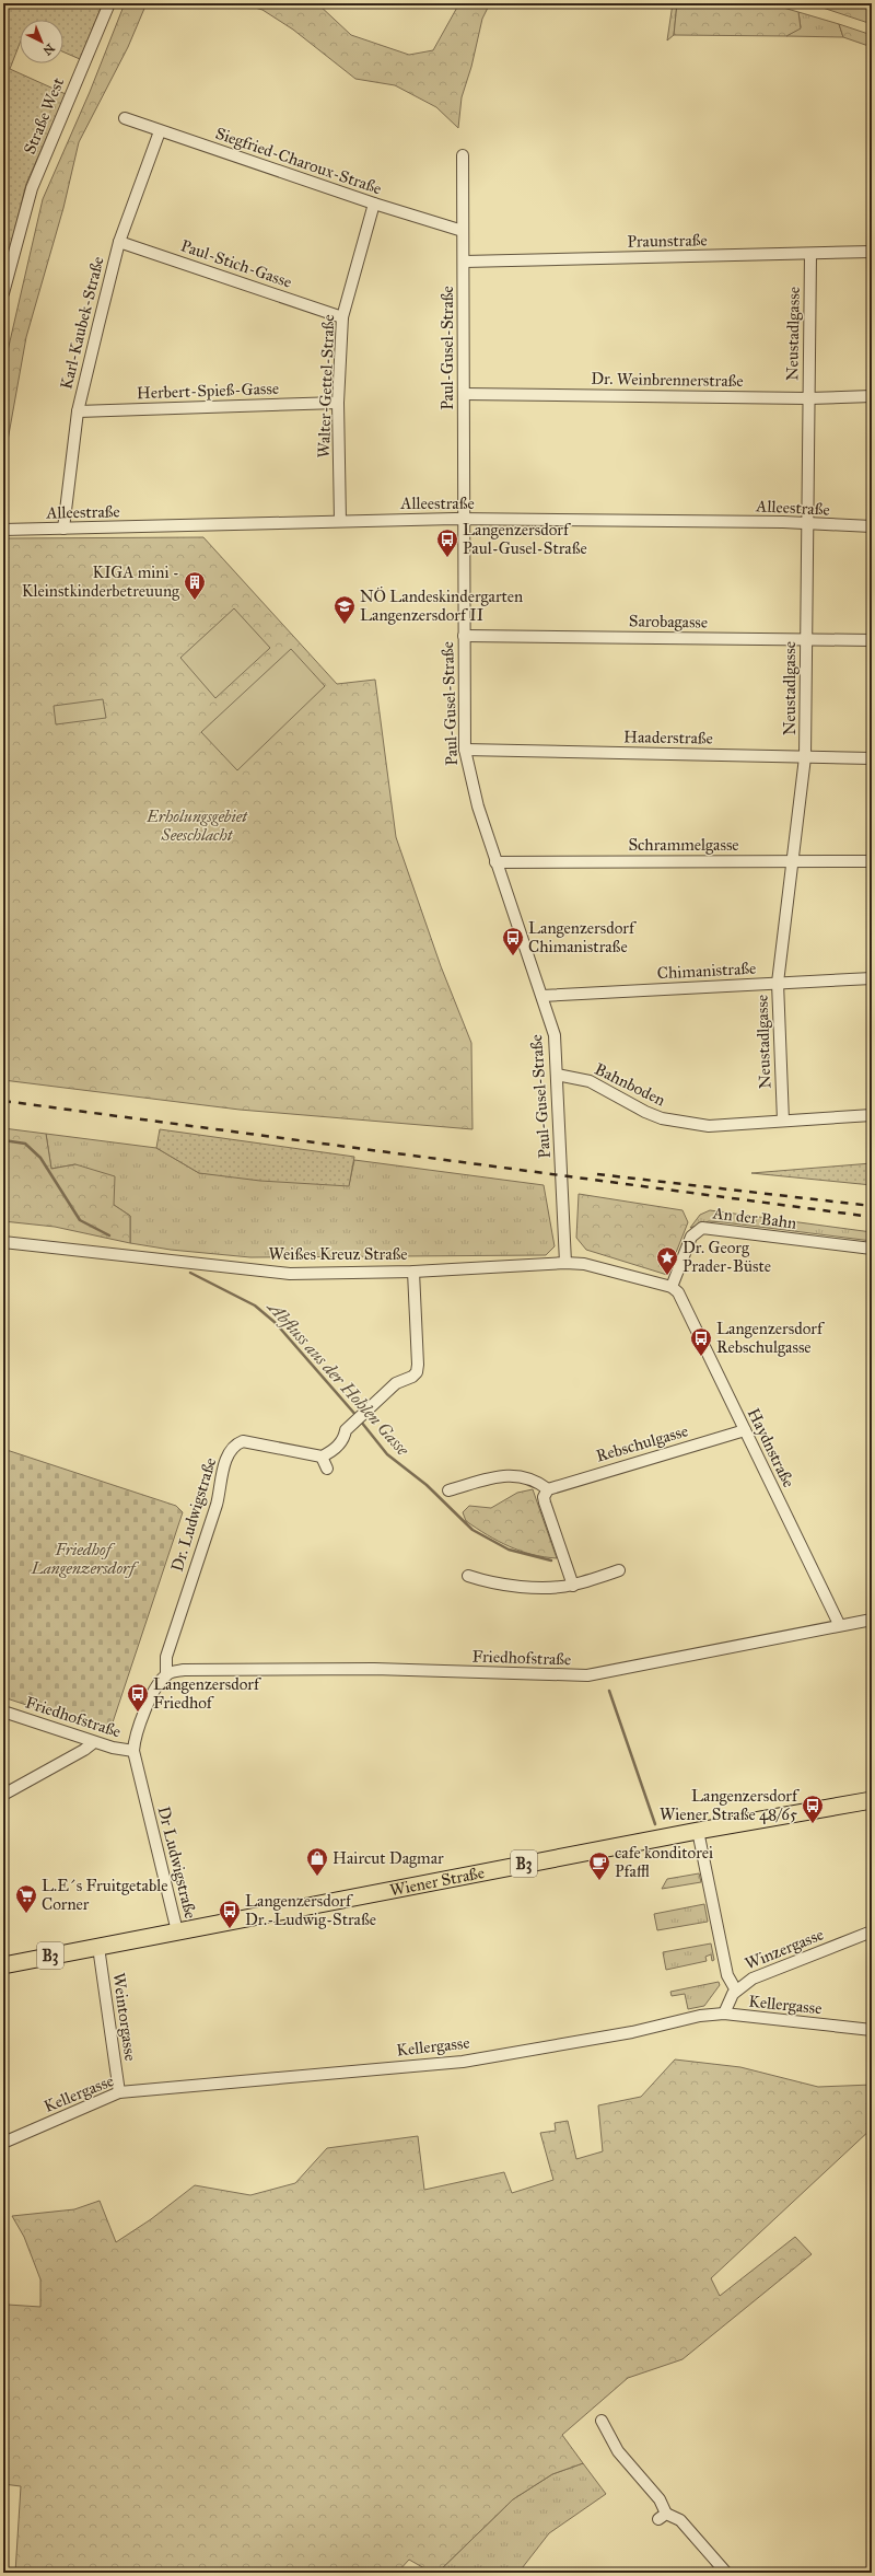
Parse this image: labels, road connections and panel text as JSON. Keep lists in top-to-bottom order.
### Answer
{
  "streets": {
    "main road": ["B3", "Wiener Straße"],
    "street": [
      "Straße West",
      "Siegfried-Charoux-Straße",
      "Praunstraße",
      "Paul-Stich-Gasse",
      "Karl-Kaubek-Straße",
      "Neustadlgasse",
      "Paul-Gusel-Straße",
      "Dr. Weinbrennerstraße",
      "Walter-Gettel-Straße",
      "Herbert-Spieß-Gasse",
      "Alleestraße",
      "Sarobagasse",
      "Haaderstraße",
      "Schrammelgasse",
      "Chimanistraße",
      "Bahnboden",
      "An der Bahn",
      "Weißes Kreuz Straße",
      "Rebschulgasse",
      "Haydnstraße",
      "Dr. Ludwigstraße",
      "Friedhofstraße",
      "Dr Ludwigstraße",
      "Winzergasse",
      "Kellergasse",
      "Weintorgasse"
    ]
  },
  "crossings": [
    ["Siegfried-Charoux-Straße", "Karl-Kaubek-Straße"],
    ["Siegfried-Charoux-Straße", "Paul-Gusel-Straße"],
    ["Siegfried-Charoux-Straße", "Walter-Gettel-Straße"],
    ["Praunstraße", "Neustadlgasse"],
    ["Praunstraße", "Paul-Gusel-Straße"],
    ["Paul-Stich-Gasse", "Karl-Kaubek-Straße"],
    ["Paul-Stich-Gasse", "Walter-Gettel-Straße"],
    ["Karl-Kaubek-Straße", "Herbert-Spieß-Gasse"],
    ["Karl-Kaubek-Straße", "Alleestraße"],
    ["Neustadlgasse", "Dr. Weinbrennerstraße"],
    ["Neustadlgasse", "Alleestraße"],
    ["Neustadlgasse", "Sarobagasse"],
    ["Neustadlgasse", "Haaderstraße"],
    ["Neustadlgasse", "Schrammelgasse"],
    ["Neustadlgasse", "Chimanistraße"],
    ["Neustadlgasse", "Bahnboden"],
    ["Paul-Gusel-Straße", "Dr. Weinbrennerstraße"],
    ["Paul-Gusel-Straße", "Alleestraße"],
    ["Paul-Gusel-Straße", "Sarobagasse"],
    ["Paul-Gusel-Straße", "Haaderstraße"],
    ["Paul-Gusel-Straße", "Schrammelgasse"],
    ["Paul-Gusel-Straße", "Chimanistraße"],
    ["Paul-Gusel-Straße", "Bahnboden"],
    ["Paul-Gusel-Straße", "Weißes Kreuz Straße"],
    ["Walter-Gettel-Straße", "Herbert-Spieß-Gasse"],
    ["Walter-Gettel-Straße", "Alleestraße"],
    ["An der Bahn", "Weißes Kreuz Straße"],
    ["An der Bahn", "Haydnstraße"],
    ["Weißes Kreuz Straße", "Haydnstraße"],
    ["Rebschulgasse", "Haydnstraße"],
    ["Haydnstraße", "Friedhofstraße"],
    ["Dr. Ludwigstraße", "Friedhofstraße"],
    ["Friedhofstraße", "Dr Ludwigstraße"],
    ["Dr Ludwigstraße", "Wiener Straße"],
    ["Wiener Straße", "Weintorgasse"],
    ["Winzergasse", "Kellergasse"],
    ["Kellergasse", "Weintorgasse"]
  ],
  "water": ["Abfluss aus der Hohlen Gasse"],
  "parks": ["Erholungsgebiet Seeschlacht", "Friedhof Langenzersdorf"],
  "places": {
    "bus stop": [
      "Langenzersdorf Paul-Gusel-Straße",
      "Langenzersdorf Chimanistraße",
      "Langenzersdorf Rebschulgasse",
      "Langenzersdorf Friedhof",
      "Langenzersdorf Wiener Straße 48/65",
      "Langenzersdorf Dr.-Ludwig-Straße"
    ],
    "building": ["KIGA mini - Kleinstkinderbetreuung"],
    "school or university": ["NÖ Landeskindergarten Langenzersdorf II"],
    "place": ["Dr. Georg Prader-Büste"],
    "shop": ["Haircut Dagmar"],
    "cafe": ["cafe konditorei Pfaffl"],
    "supermarket": ["L.E´s Fruitgetable Corner"]
  },
  "north": "bottom right"
}
